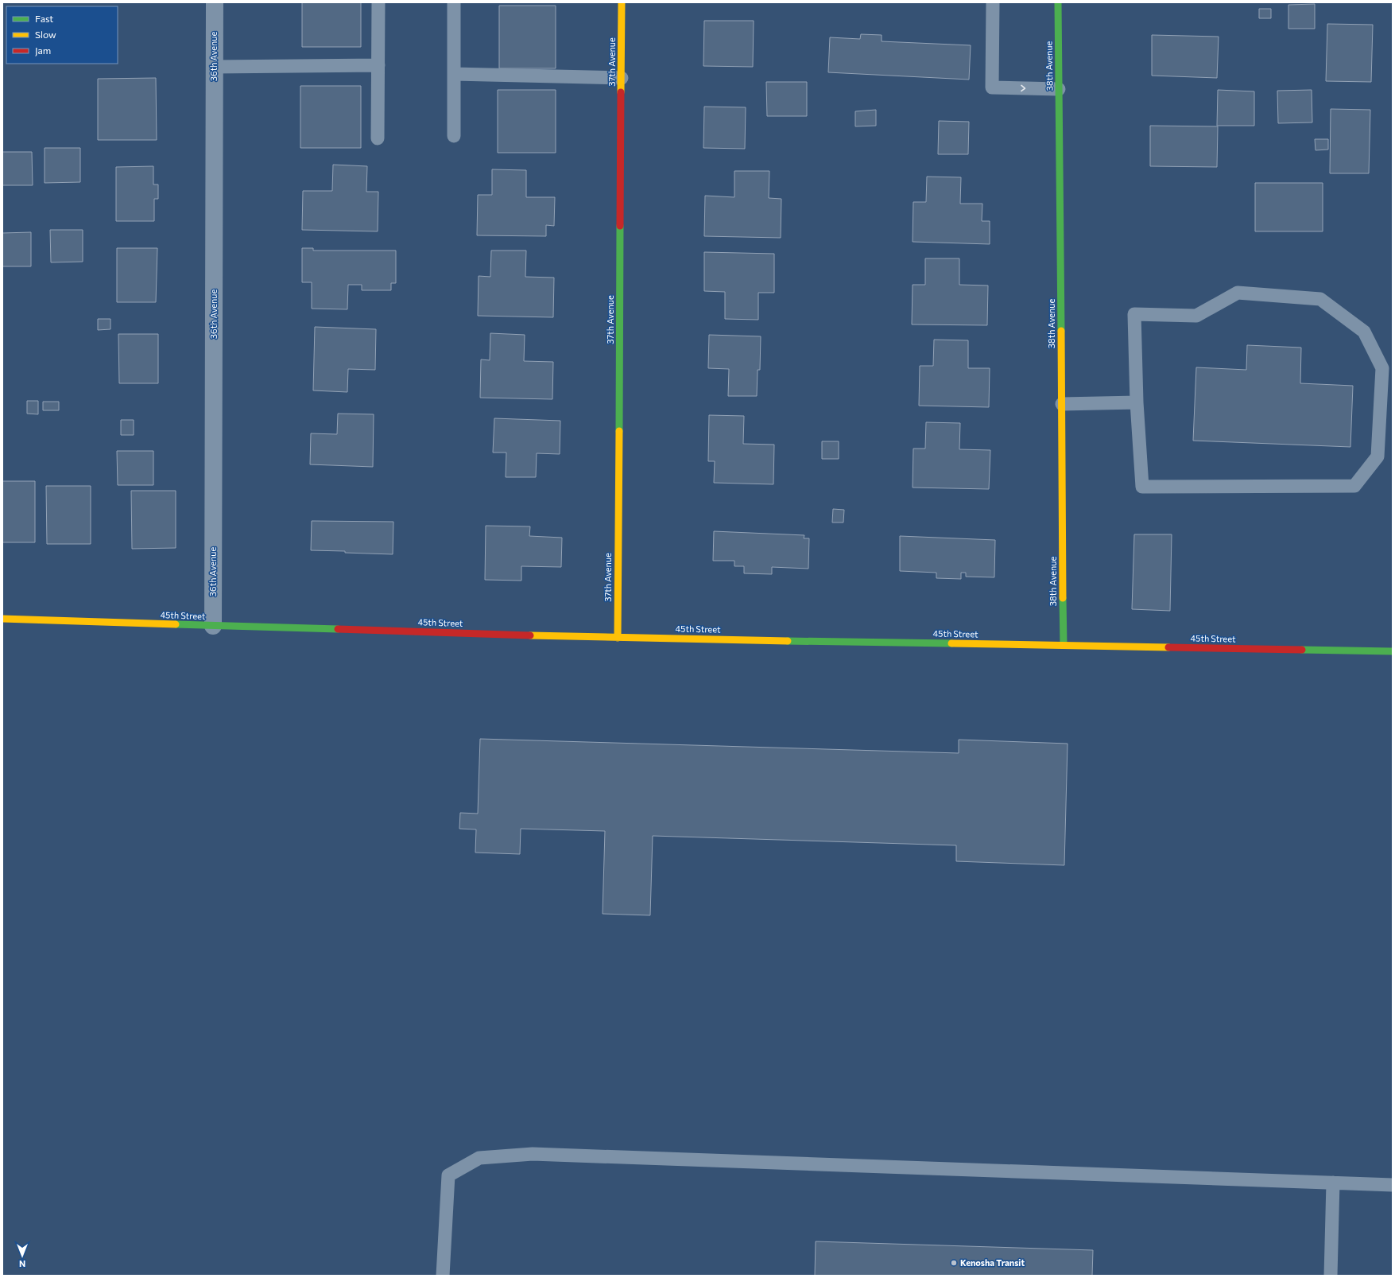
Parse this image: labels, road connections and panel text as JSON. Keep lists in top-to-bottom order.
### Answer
{
  "streets": {
    "street": [
      "36th Avenue",
      "37th Avenue",
      "38th Avenue",
      "45th Street"
    ]
  },
  "crossings": [
    ["36th Avenue", "45th Street"],
    ["37th Avenue", "45th Street"],
    ["38th Avenue", "45th Street"]
  ],
  "places": ["Kenosha Transit"],
  "legend": ["Fast", "Slow", "Jam"],
  "north": "bottom"
}
